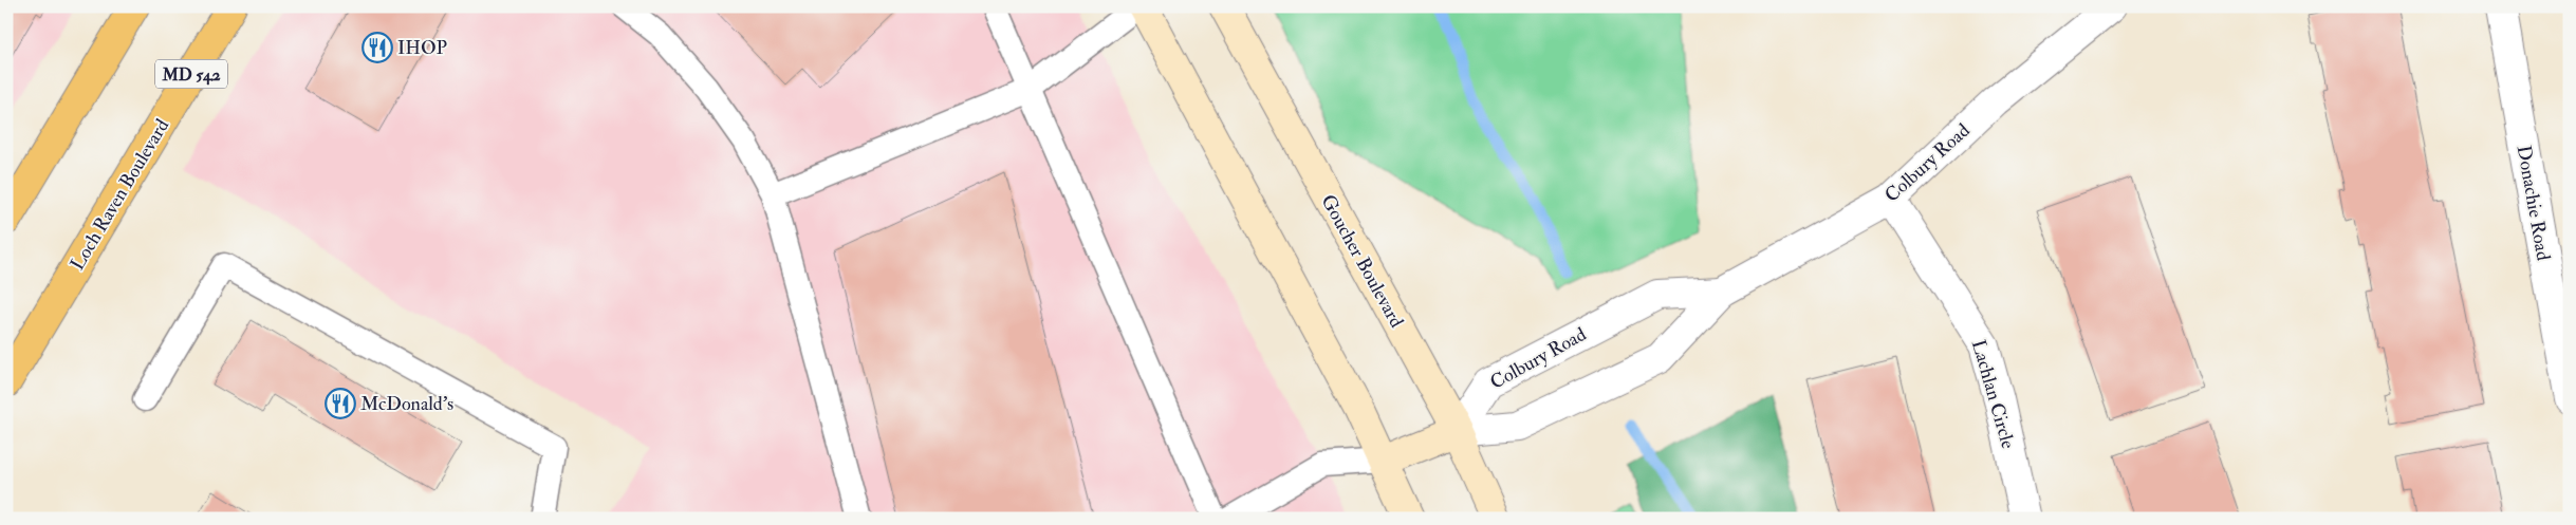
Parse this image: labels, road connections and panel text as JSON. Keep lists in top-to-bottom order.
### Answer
{
  "streets": {
    "main road": ["MD 542", "Loch Raven Boulevard", "Goucher Boulevard"],
    "street": ["Colbury Road", "Donachie Road", "Lachlan Circle"]
  },
  "crossings": [
    ["Colbury Road", "Goucher Boulevard"],
    ["Colbury Road", "Lachlan Circle"]
  ],
  "places": {
    "restaurant": ["IHOP", "McDonald's"]
  }
}
